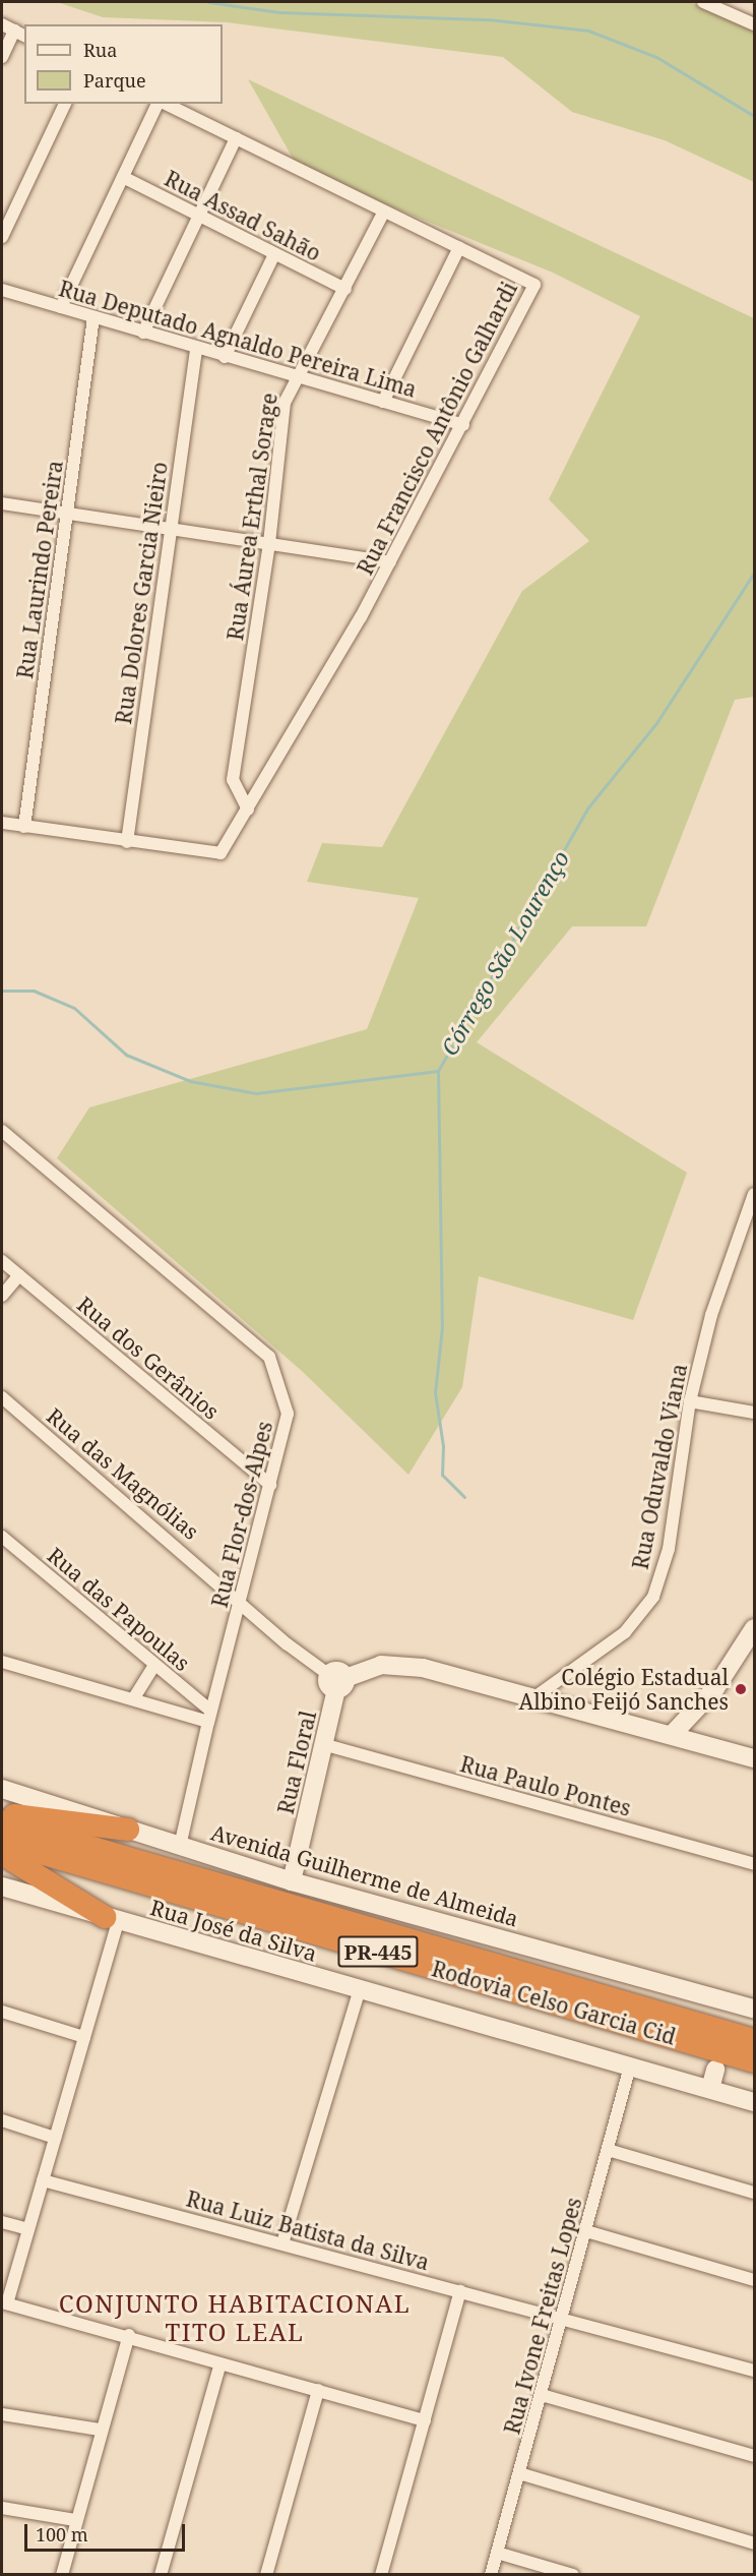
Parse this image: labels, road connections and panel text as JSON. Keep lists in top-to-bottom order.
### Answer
{
  "streets": {
    "highway": ["PR-445", "Rodovia Celso Garcia Cid"],
    "street": [
      "Rua Assad Sahão",
      "Rua Deputado Agnaldo Pereira Lima",
      "Rua Francisco Antônio Galhardi",
      "Rua Áurea Erthal Sorage",
      "Rua Laurindo Pereira",
      "Rua Dolores Garcia Nieiro",
      "Rua dos Gerânios",
      "Rua Oduvaldo Viana",
      "Rua das Magnólias",
      "Rua Flor-dos-Alpes",
      "Rua das Papoulas",
      "Rua Floral",
      "Rua Paulo Pontes",
      "Avenida Guilherme de Almeida",
      "Rua José da Silva",
      "Rua Luiz Batista da Silva",
      "Rua Ivone Freitas Lopes"
    ]
  },
  "crossings": [
    ["Rua Assad Sahão", "Rua Áurea Erthal Sorage"],
    ["Rua Deputado Agnaldo Pereira Lima", "Rua Francisco Antônio Galhardi"],
    ["Rua Deputado Agnaldo Pereira Lima", "Rua Áurea Erthal Sorage"],
    ["Rua Deputado Agnaldo Pereira Lima", "Rua Laurindo Pereira"],
    ["Rua Deputado Agnaldo Pereira Lima", "Rua Dolores Garcia Nieiro"],
    ["Rua Francisco Antônio Galhardi", "Rua Áurea Erthal Sorage"],
    ["Rua Francisco Antônio Galhardi", "Rua Dolores Garcia Nieiro"],
    ["Rua dos Gerânios", "Rua Flor-dos-Alpes"],
    ["Rua das Magnólias", "Rua Flor-dos-Alpes"],
    ["Rua das Magnólias", "Rua Floral"],
    ["Rua Flor-dos-Alpes", "Rua das Papoulas"],
    ["Rua Flor-dos-Alpes", "Avenida Guilherme de Almeida"],
    ["Rua Floral", "Rua Paulo Pontes"],
    ["Rua Floral", "Avenida Guilherme de Almeida"],
    ["Rua José da Silva", "Rua Ivone Freitas Lopes"],
    ["Rua Luiz Batista da Silva", "Rua Ivone Freitas Lopes"]
  ],
  "districts": ["CONJUNTO HABITACIONAL TITO LEAL"],
  "water": ["Córrego São Lourenço"],
  "places": ["Colégio Estadual Albino Feijó Sanches"],
  "legend": ["Rua", "Parque"],
  "scale_bar": "100 m"
}
